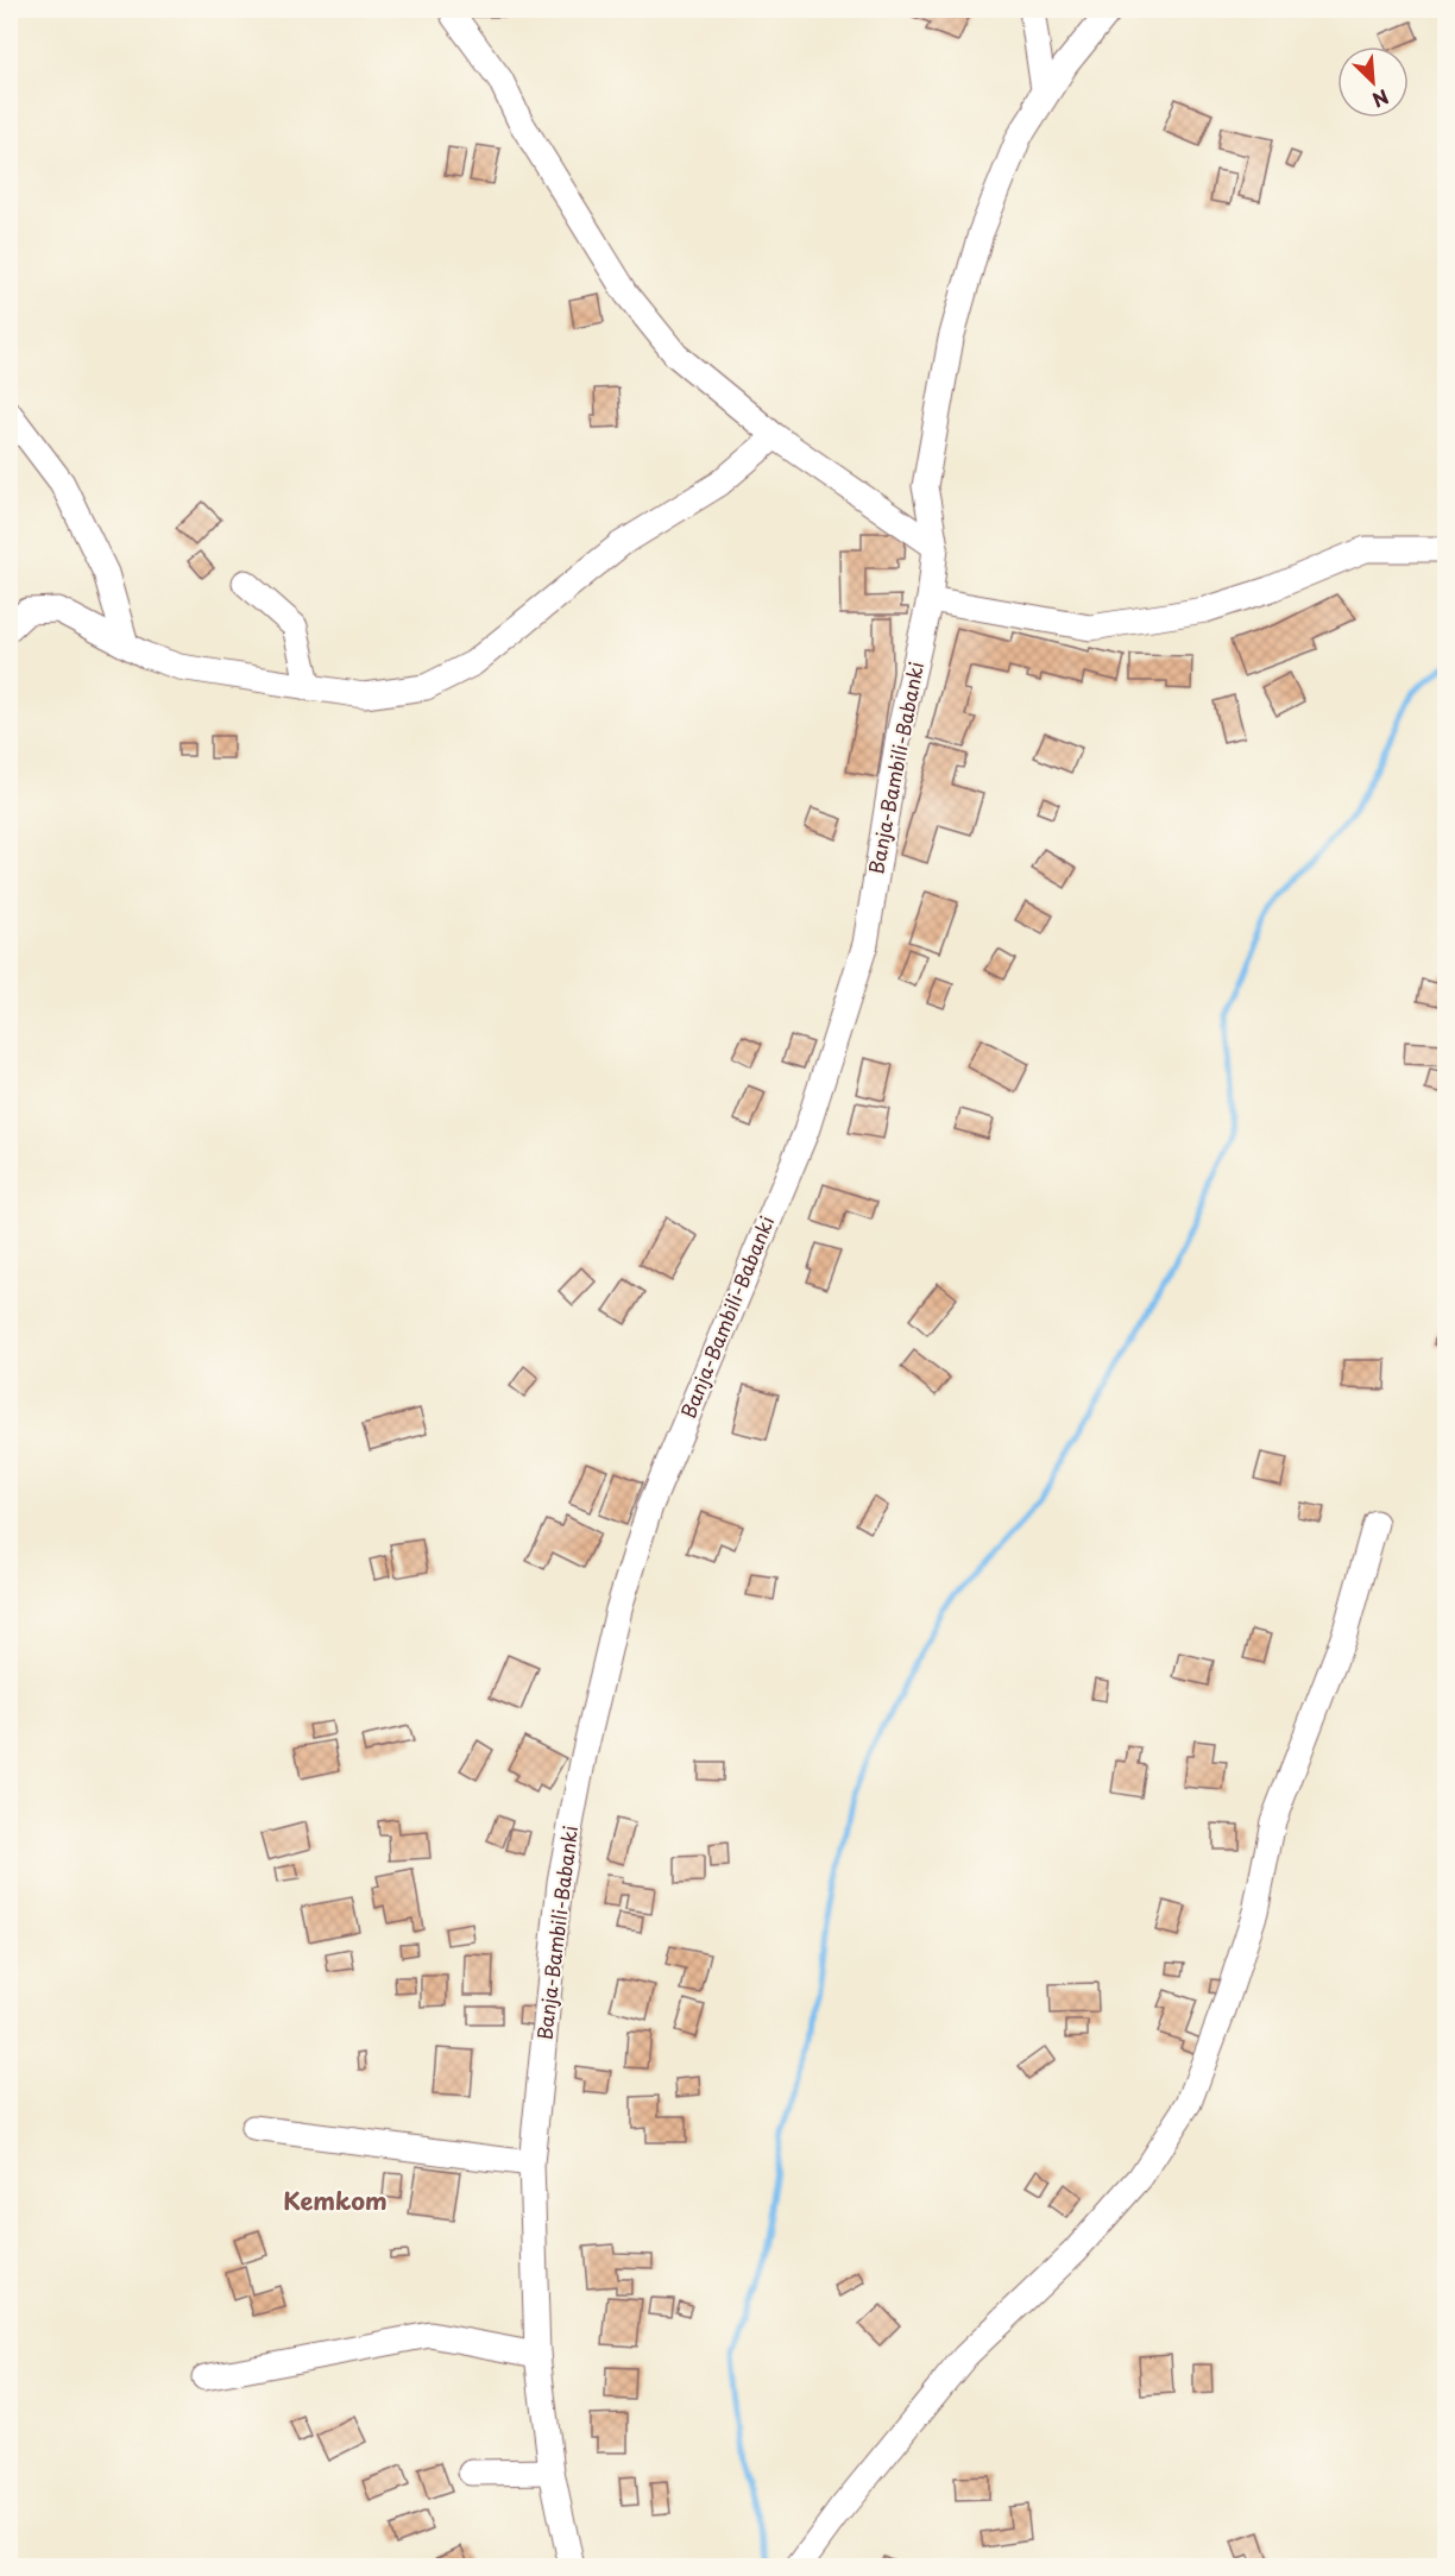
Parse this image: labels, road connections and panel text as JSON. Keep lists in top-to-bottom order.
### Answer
{
  "streets": {
    "street": ["Banja-Bambili-Babanki"]
  },
  "districts": ["Kemkom"],
  "north": "bottom right"
}
